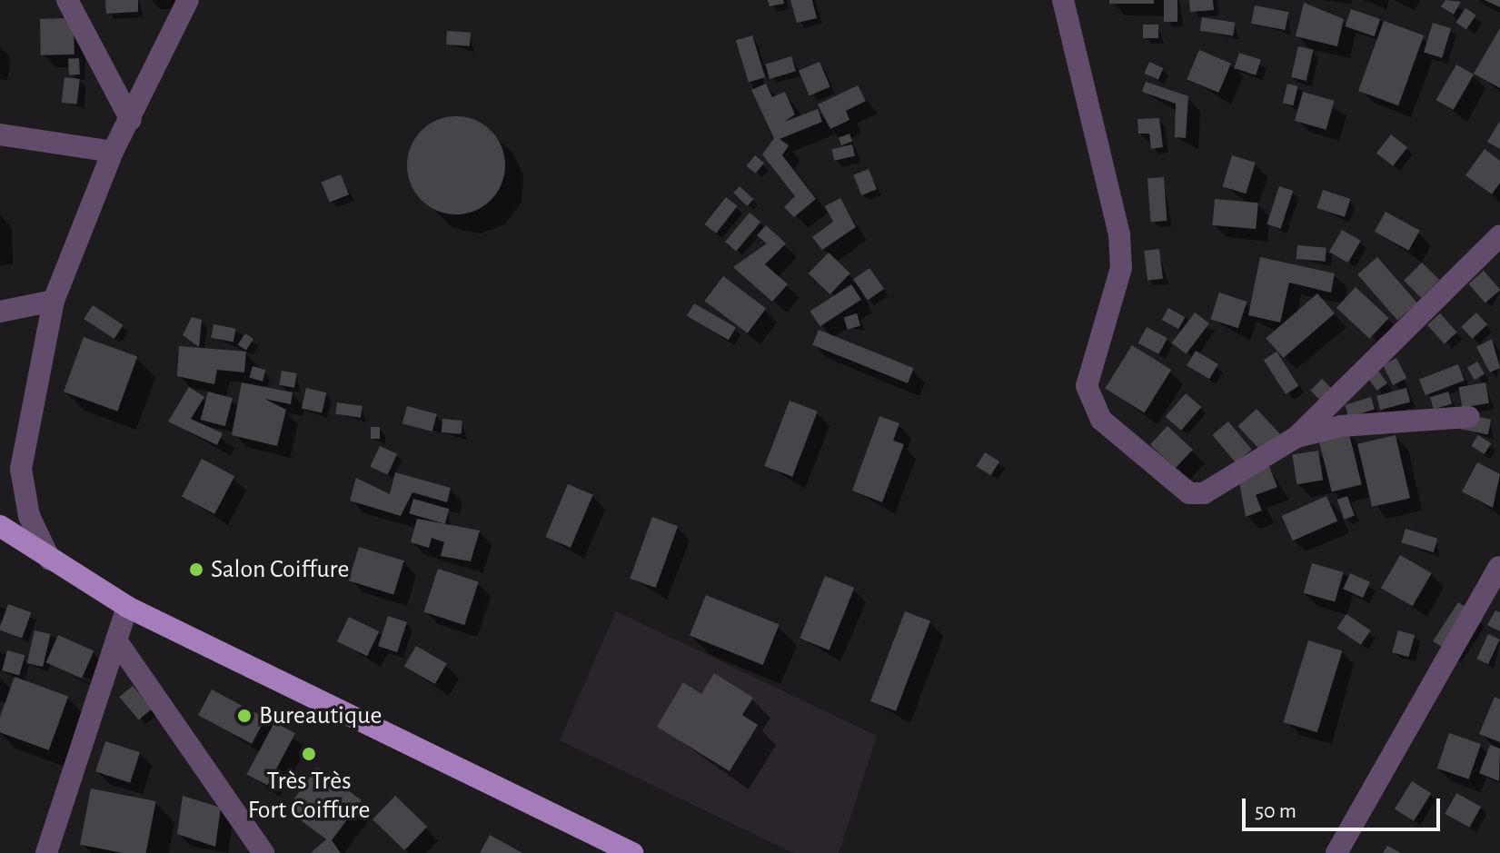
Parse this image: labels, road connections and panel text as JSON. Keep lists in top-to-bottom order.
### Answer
{
  "places": ["Salon Coiffure", "Bureautique", "Très Très Fort Coiffure"],
  "scale_bar": "50 m"
}
